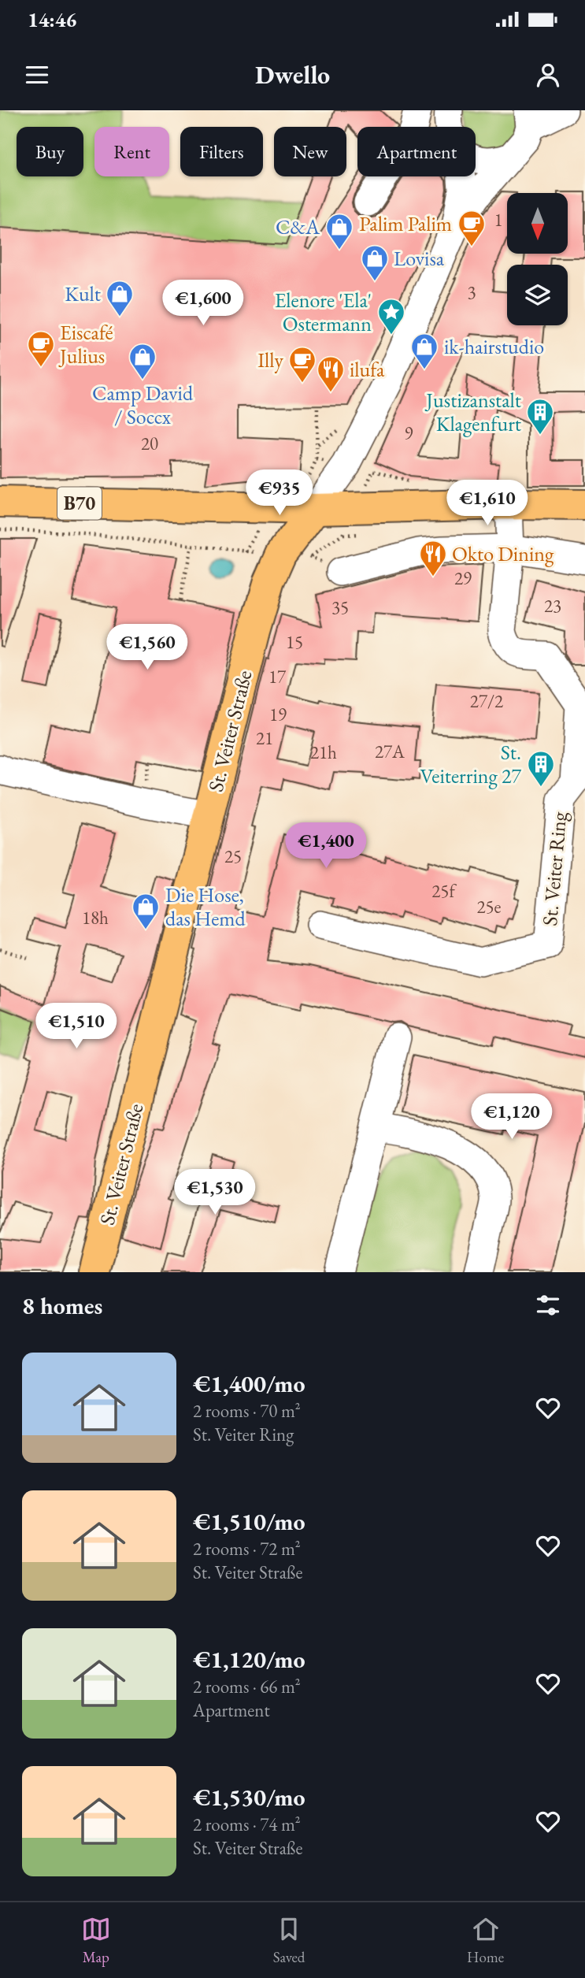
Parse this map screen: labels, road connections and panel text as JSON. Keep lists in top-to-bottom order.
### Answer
{
  "streets": {
    "main road": ["B70", "St. Veiter Straße"],
    "street": ["St. Veiter Ring"]
  },
  "crossings": [
    ["B70", "St. Veiter Straße"]
  ],
  "places": {
    "cafe": ["Palim Palim", "Eiscafé Julius", "Illy"],
    "shop": [
      "C&A",
      "Lovisa",
      "Kult",
      "ik-hairstudio",
      "Camp David / Soccx",
      "Die Hose, das Hemd"
    ],
    "place": ["Elenore 'Ela' Ostermann"],
    "restaurant": ["ilufa", "Okto Dining"],
    "building": ["Justizanstalt Klagenfurt", "St. Veiterring 27"]
  },
  "house_numbers": [
    "1",
    "3",
    "9",
    "20",
    "29",
    "23",
    "35",
    "15",
    "17",
    "27/2",
    "19",
    "21",
    "27A",
    "21h",
    "25",
    "25f",
    "25e",
    "18h"
  ],
  "north": "bottom",
  "page": {
    "status": "14:46",
    "header": "Dwello",
    "chip": [
      "Buy",
      "Rent",
      "Filters",
      "New",
      "Apartment"
    ],
    "price": [
      "€1,600",
      "€935",
      "€1,610",
      "€1,560",
      "€1,400",
      "€1,510",
      "€1,120",
      "€1,530"
    ],
    "heading": "8 homes",
    "list": [
      {
        "name": "€1,400/mo",
        "note": "2 rooms · 70 m² · St. Veiter Ring"
      },
      {
        "name": "€1,510/mo",
        "note": "2 rooms · 72 m² · St. Veiter Straße"
      },
      {
        "name": "€1,120/mo",
        "note": "2 rooms · 66 m² · Apartment"
      },
      {
        "name": "€1,530/mo",
        "note": "2 rooms · 74 m² · St. Veiter Straße"
      }
    ],
    "tabs": ["Map", "Saved", "Home"]
  }
}
